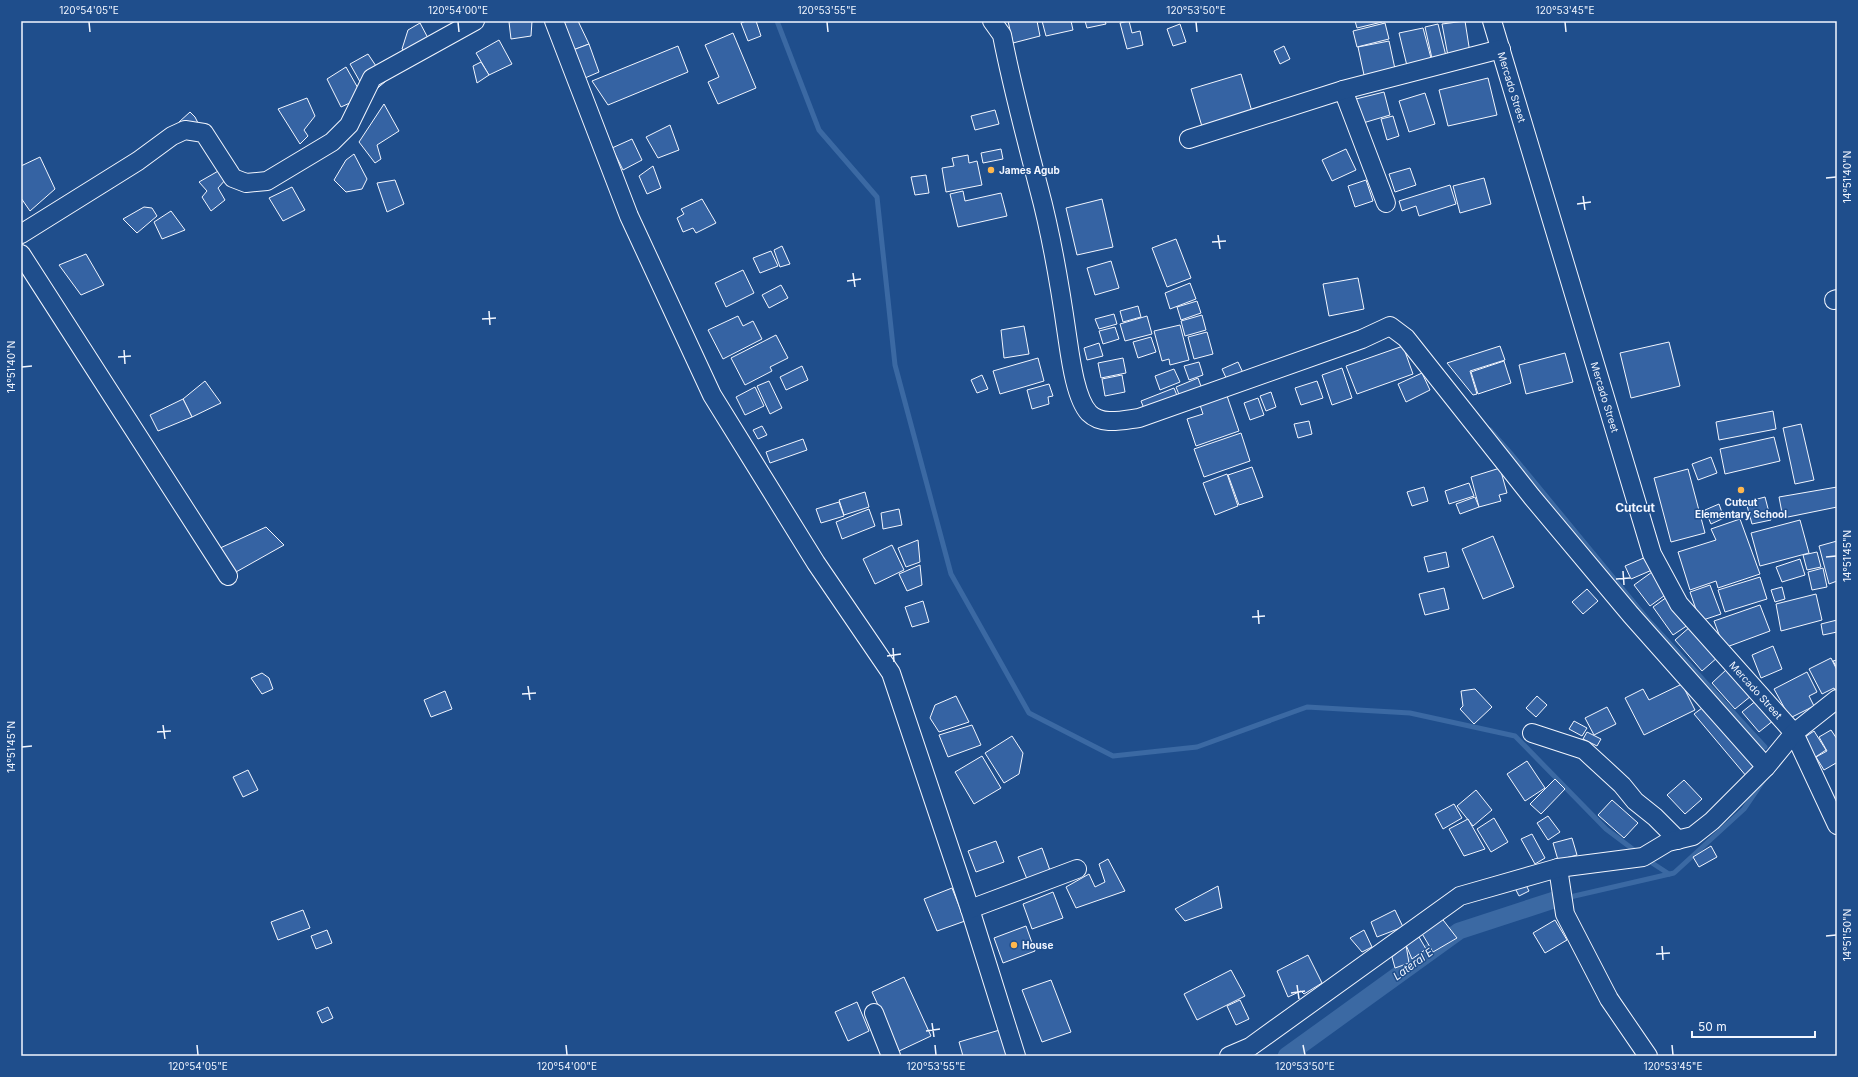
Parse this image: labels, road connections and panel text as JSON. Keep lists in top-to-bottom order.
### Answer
{
  "streets": {
    "street": ["Mercado Street"]
  },
  "districts": ["Cutcut"],
  "water": ["Lateral E"],
  "places": ["James Agub", "Cutcut Elementary School", "House"],
  "scale_bar": "50 m",
  "coordinates": [
    "120°54'05\"E",
    "120°54'00\"E",
    "120°53'55\"E",
    "120°53'50\"E",
    "120°53'45\"E",
    "14°51'40\"N",
    "14°51'45\"N",
    "14°51'50\"N"
  ]
}
